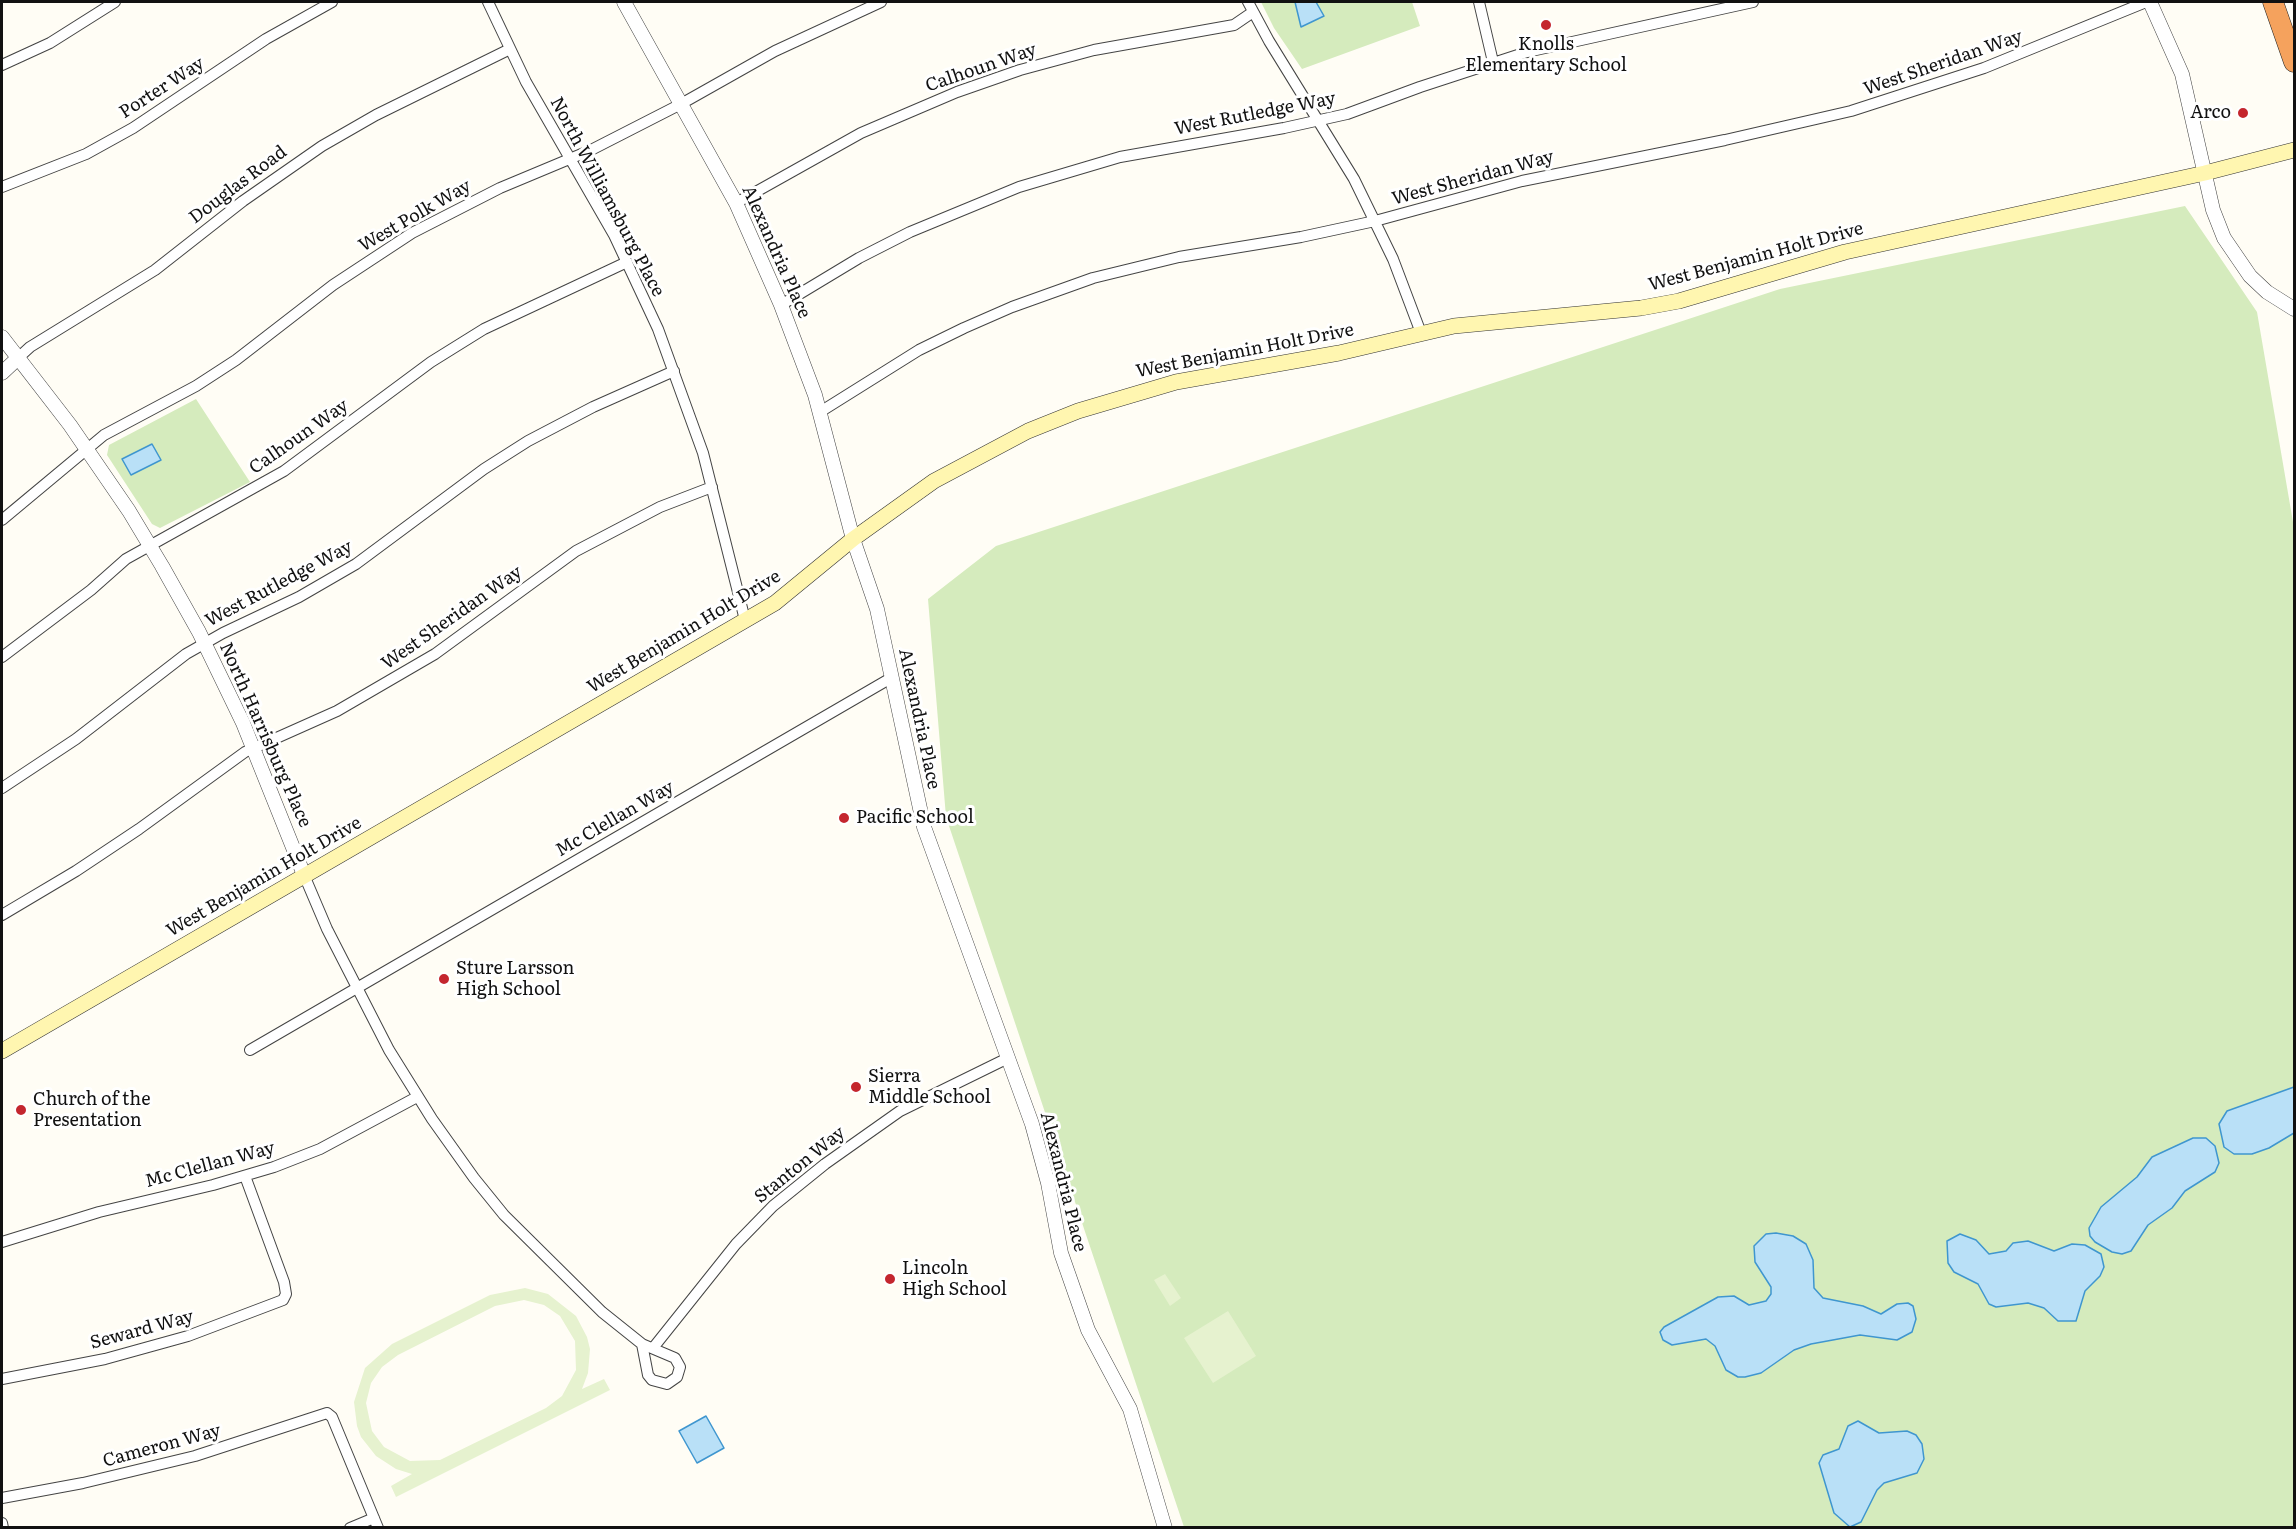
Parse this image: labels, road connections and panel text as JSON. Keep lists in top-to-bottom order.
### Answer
{
  "streets": {
    "main road": ["West Benjamin Holt Drive"],
    "street": [
      "West Sheridan Way",
      "Calhoun Way",
      "Porter Way",
      "West Rutledge Way",
      "Douglas Road",
      "North Williamsburg Place",
      "West Polk Way",
      "Alexandria Place",
      "North Harrisburg Place",
      "Mc Clellan Way",
      "Stanton Way",
      "Seward Way",
      "Cameron Way"
    ]
  },
  "crossings": [
    ["West Sheridan Way", "North Williamsburg Place"],
    ["West Sheridan Way", "Alexandria Place"],
    ["West Sheridan Way", "North Harrisburg Place"],
    ["Calhoun Way", "North Williamsburg Place"],
    ["Calhoun Way", "Alexandria Place"],
    ["Calhoun Way", "North Harrisburg Place"],
    ["West Rutledge Way", "North Williamsburg Place"],
    ["West Rutledge Way", "Alexandria Place"],
    ["West Rutledge Way", "North Harrisburg Place"],
    ["Douglas Road", "North Williamsburg Place"],
    ["Douglas Road", "North Harrisburg Place"],
    ["North Williamsburg Place", "West Polk Way"],
    ["North Williamsburg Place", "West Benjamin Holt Drive"],
    ["West Polk Way", "Alexandria Place"],
    ["West Polk Way", "North Harrisburg Place"],
    ["Alexandria Place", "West Benjamin Holt Drive"],
    ["Alexandria Place", "Mc Clellan Way"],
    ["Alexandria Place", "Stanton Way"],
    ["West Benjamin Holt Drive", "North Harrisburg Place"],
    ["North Harrisburg Place", "Mc Clellan Way"],
    ["North Harrisburg Place", "Stanton Way"],
    ["Mc Clellan Way", "Seward Way"]
  ],
  "places": [
    "Knolls Elementary School",
    "Arco",
    "Pacific School",
    "Sture Larsson High School",
    "Sierra Middle School",
    "Church of the Presentation",
    "Lincoln High School"
  ]
}
